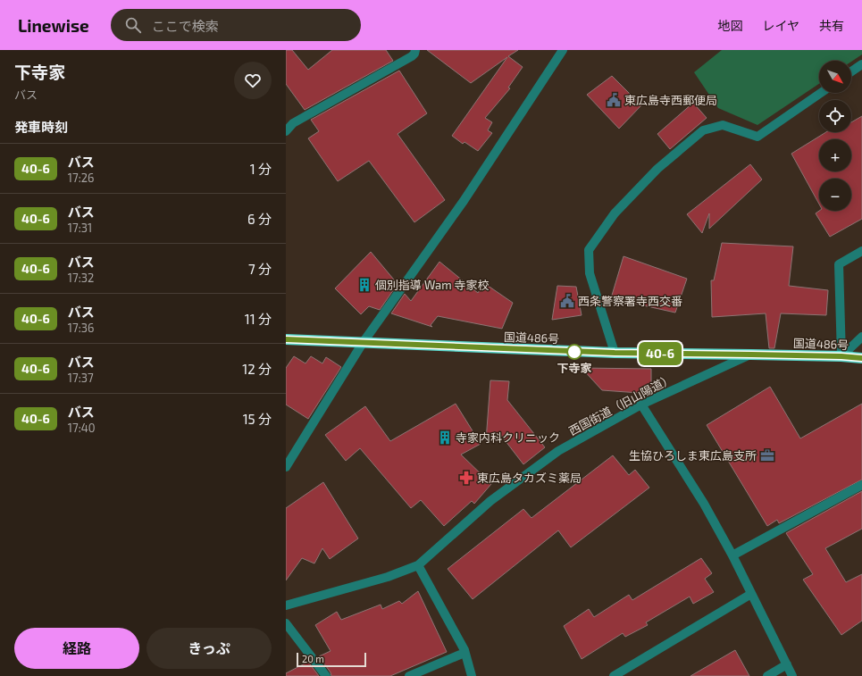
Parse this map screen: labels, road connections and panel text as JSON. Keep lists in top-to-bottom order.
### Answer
{
  "streets": {
    "highway": ["国道486号"],
    "street": ["西国街道（旧山陽道）"]
  },
  "crossings": [
    ["国道486号", "西国街道（旧山陽道）"]
  ],
  "places": {
    "public building": ["東広島寺西郵便局", "西条警察署寺西交番"],
    "building": ["個別指導 Wam 寺家校", "寺家内科クリニック"],
    "other": ["下寺家"],
    "office": ["生協ひろしま東広島支所"],
    "pharmacy": ["東広島タカズミ薬局"]
  },
  "lines": ["bus line 40-6"],
  "scale_bar": "20 m",
  "north": "bottom right",
  "page": {
    "header": "Linewise",
    "search": "ここで検索",
    "nav": ["地図", "レイヤ", "共有"],
    "heading": [
      ["下寺家", "バス"],
      "発車時刻"
    ],
    "on_map": "40-6",
    "map_buttons": ["+", "−"],
    "list": [
      {
        "mark": "40-6",
        "name": "バス",
        "note": "17:26",
        "value": "1 分"
      },
      {
        "mark": "40-6",
        "name": "バス",
        "note": "17:31",
        "value": "6 分"
      },
      {
        "mark": "40-6",
        "name": "バス",
        "note": "17:32",
        "value": "7 分"
      },
      {
        "mark": "40-6",
        "name": "バス",
        "note": "17:36",
        "value": "11 分"
      },
      {
        "mark": "40-6",
        "name": "バス",
        "note": "17:37",
        "value": "12 分"
      },
      {
        "mark": "40-6",
        "name": "バス",
        "note": "17:40",
        "value": "15 分"
      }
    ],
    "buttons": ["経路", "きっぷ"],
    "scale": "20 m"
  }
}
